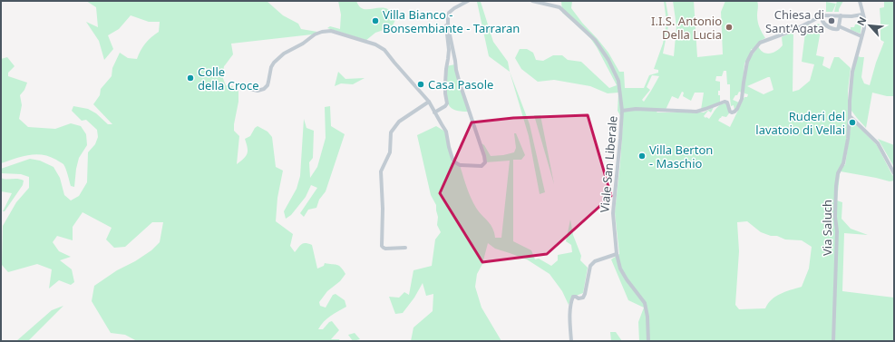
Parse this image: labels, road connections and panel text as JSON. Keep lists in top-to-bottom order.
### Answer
{
  "streets": {
    "street": ["Viale San Liberale", "Via Saluch"]
  },
  "places": [
    "Villa Bianco - Bonsembiante - Tarraran",
    "Chiesa di Sant'Agata",
    "I.I.S. Antonio Della Lucia",
    "Colle della Croce",
    "Casa Pasole",
    "Ruderi del lavatoio di Vellai",
    "Villa Berton - Maschio"
  ],
  "north": "top left"
}
